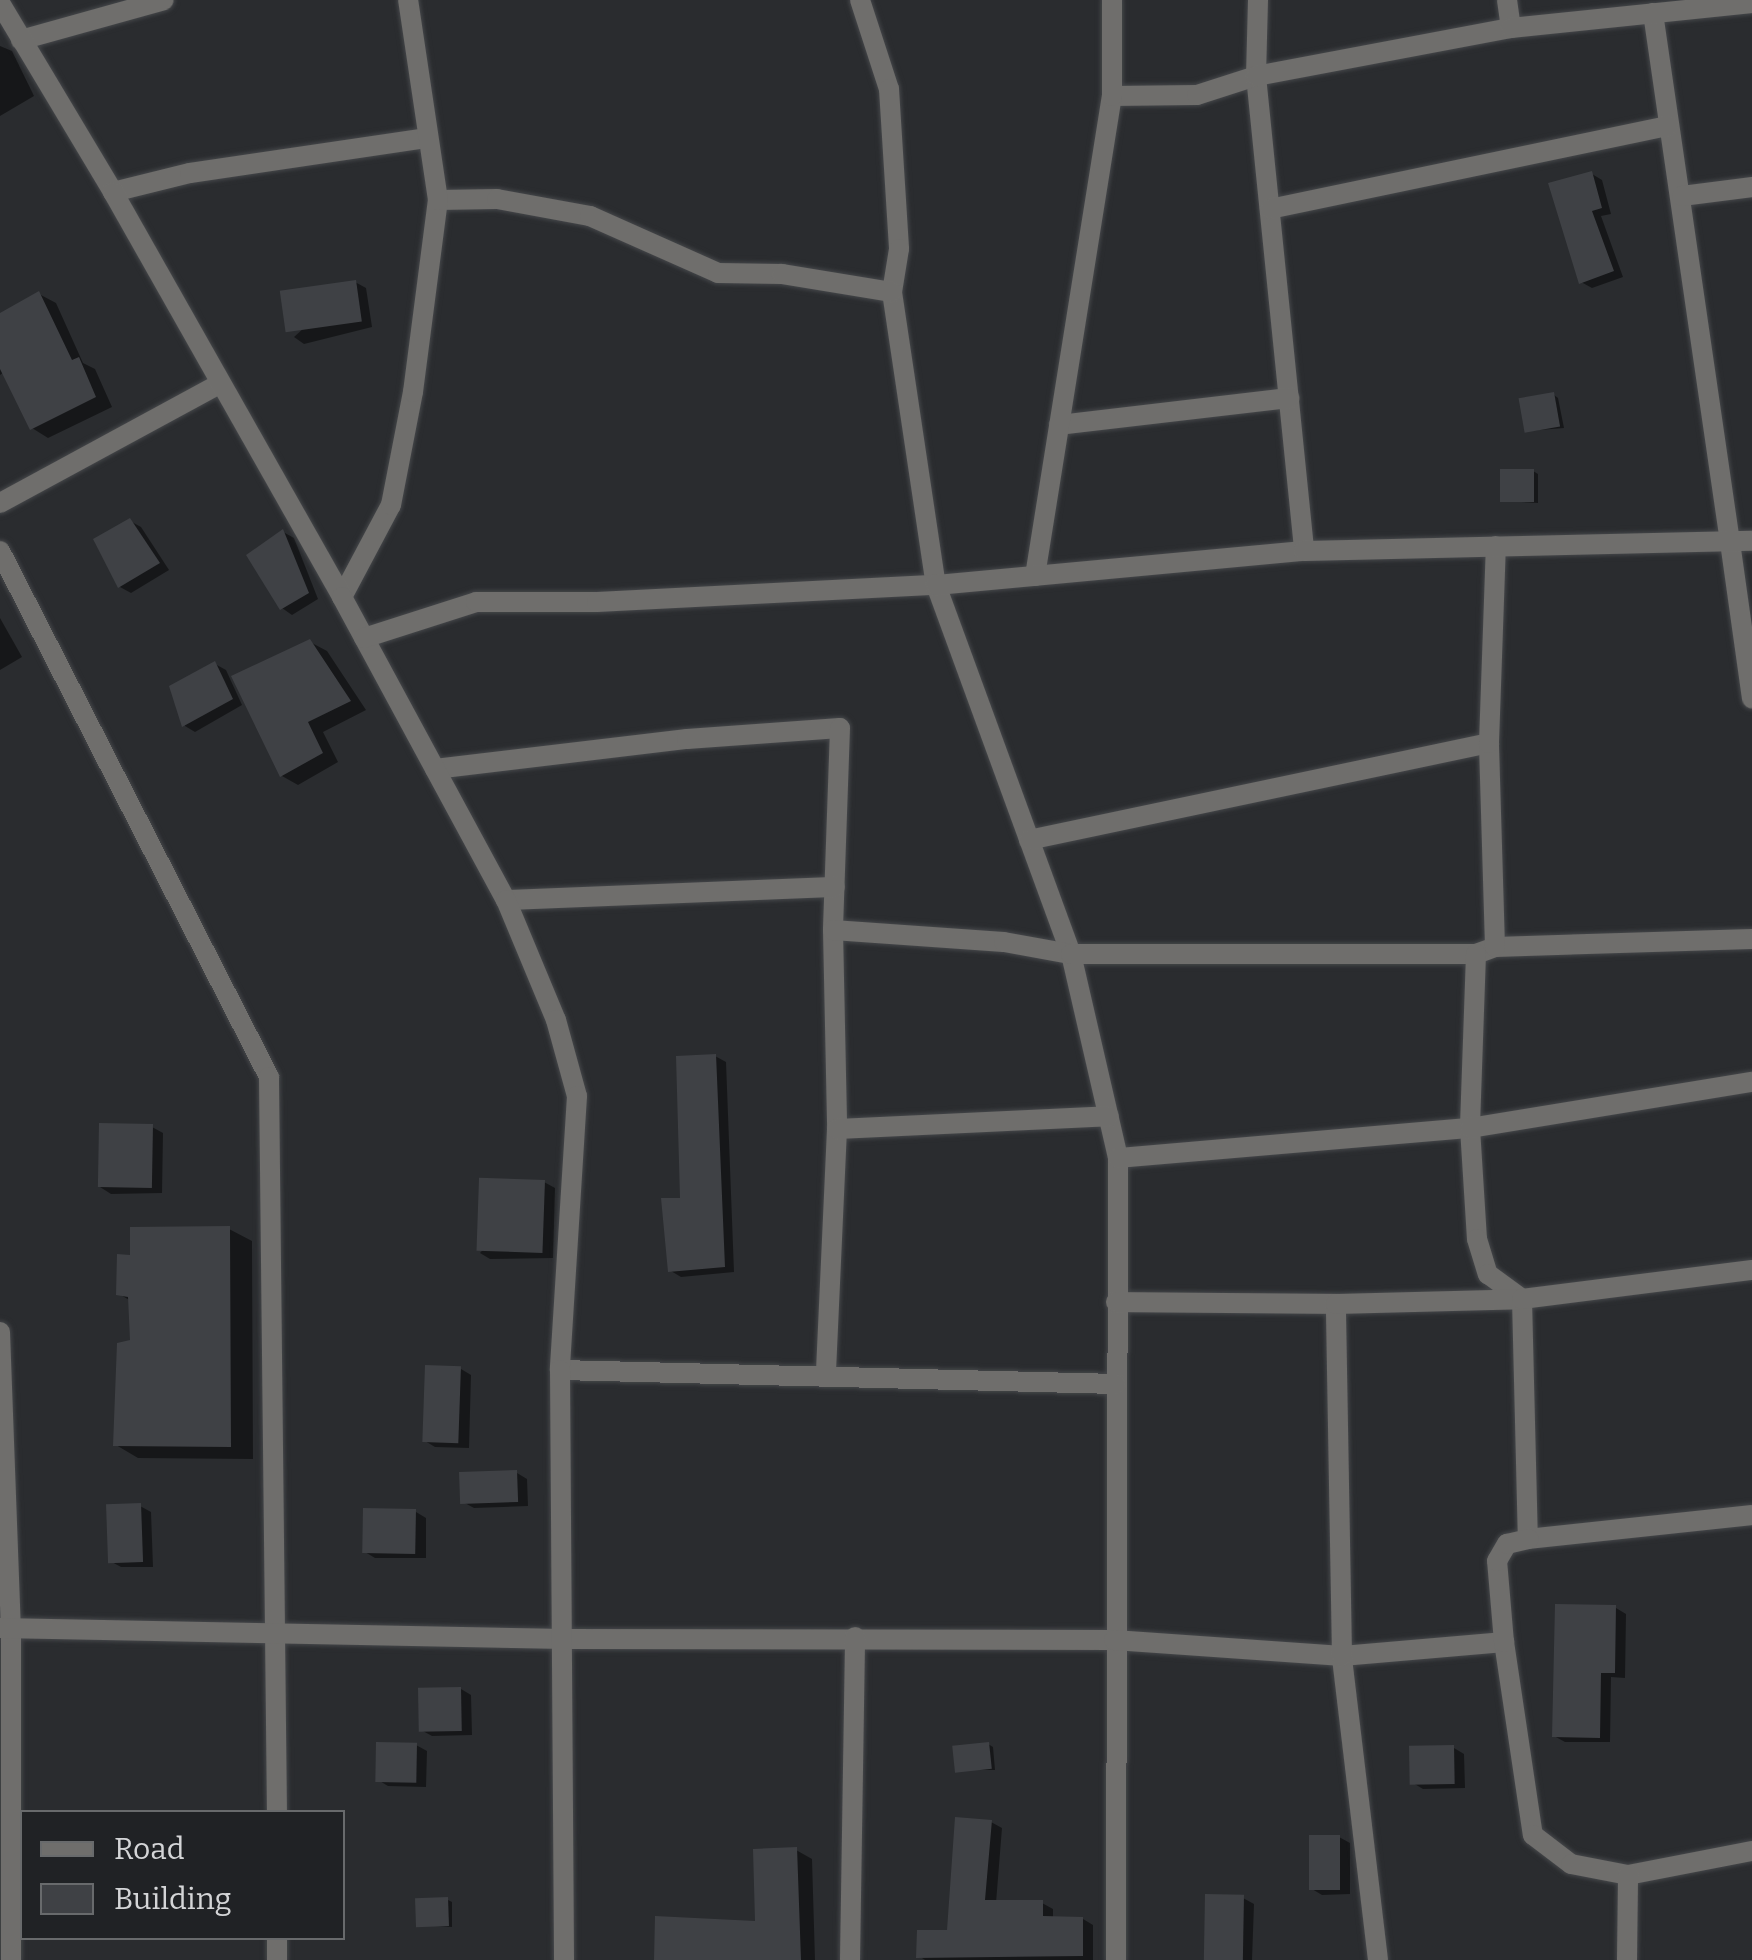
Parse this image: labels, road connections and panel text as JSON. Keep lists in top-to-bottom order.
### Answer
{
  "legend": ["Road", "Building"]
}
